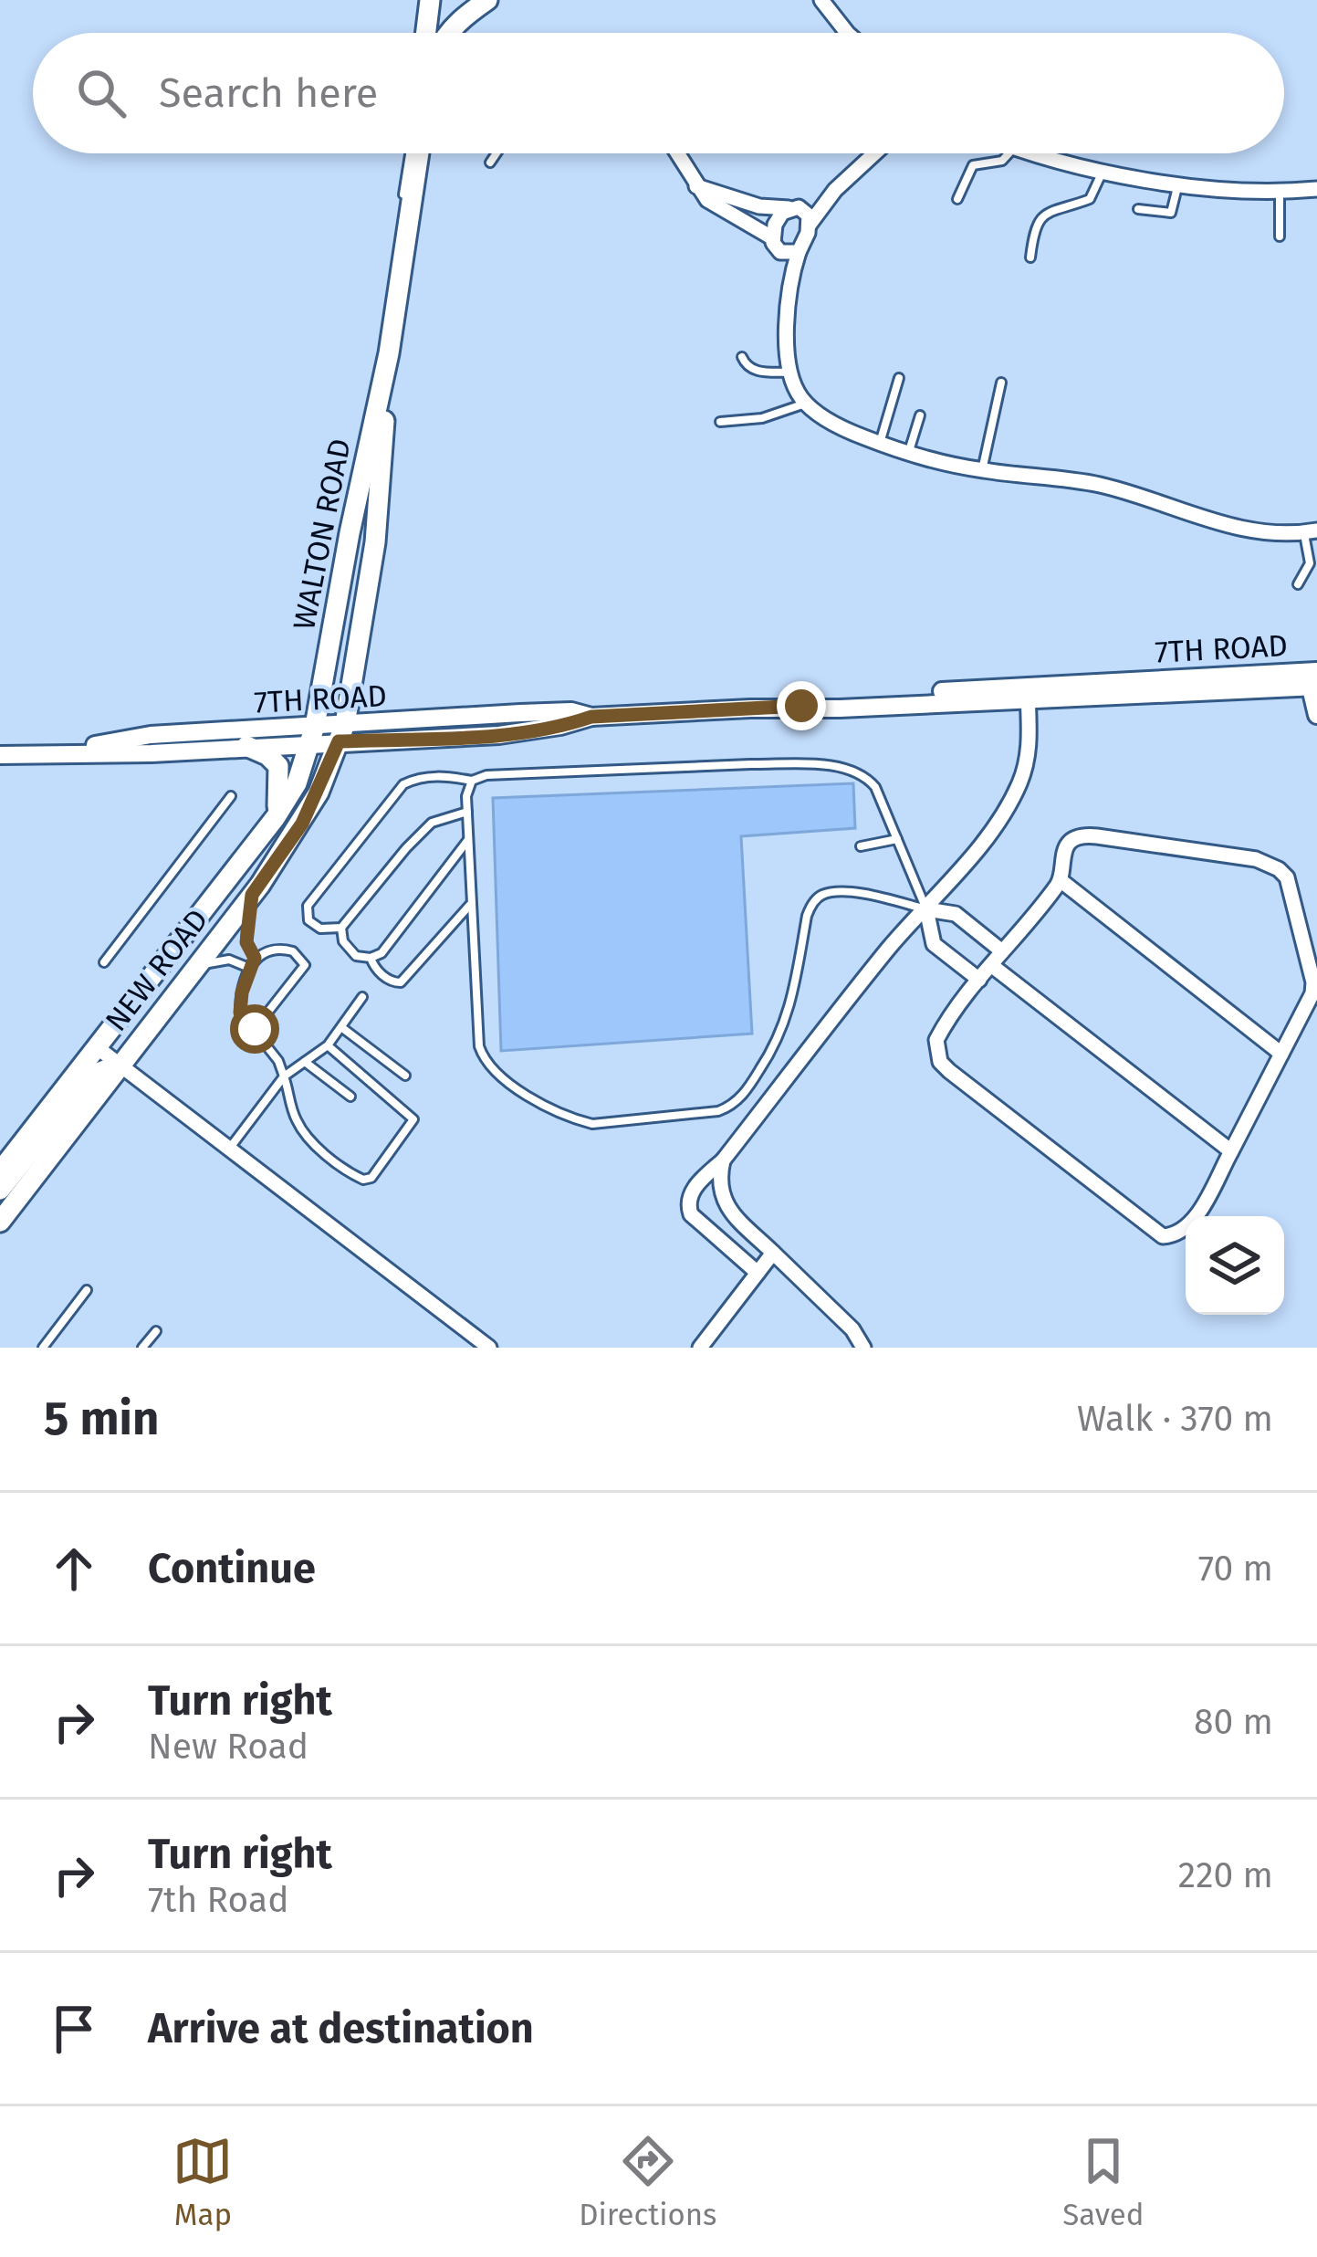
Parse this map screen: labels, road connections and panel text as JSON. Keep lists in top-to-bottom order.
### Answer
{
  "streets": {
    "main road": ["WALTON ROAD", "NEW ROAD"],
    "street": ["7TH ROAD"]
  },
  "crossings": [
    ["WALTON ROAD", "7TH ROAD"],
    ["WALTON ROAD", "NEW ROAD"],
    ["7TH ROAD", "NEW ROAD"]
  ],
  "page": {
    "search": "Search here",
    "heading": ["5 min", "Walk · 370 m"],
    "list": [
      ["Continue", "70 m"],
      ["Turn right", "New Road", "80 m"],
      ["Turn right", "7th Road", "220 m"],
      "Arrive at destination"
    ],
    "nav": ["Map", "Directions", "Saved"]
  }
}
